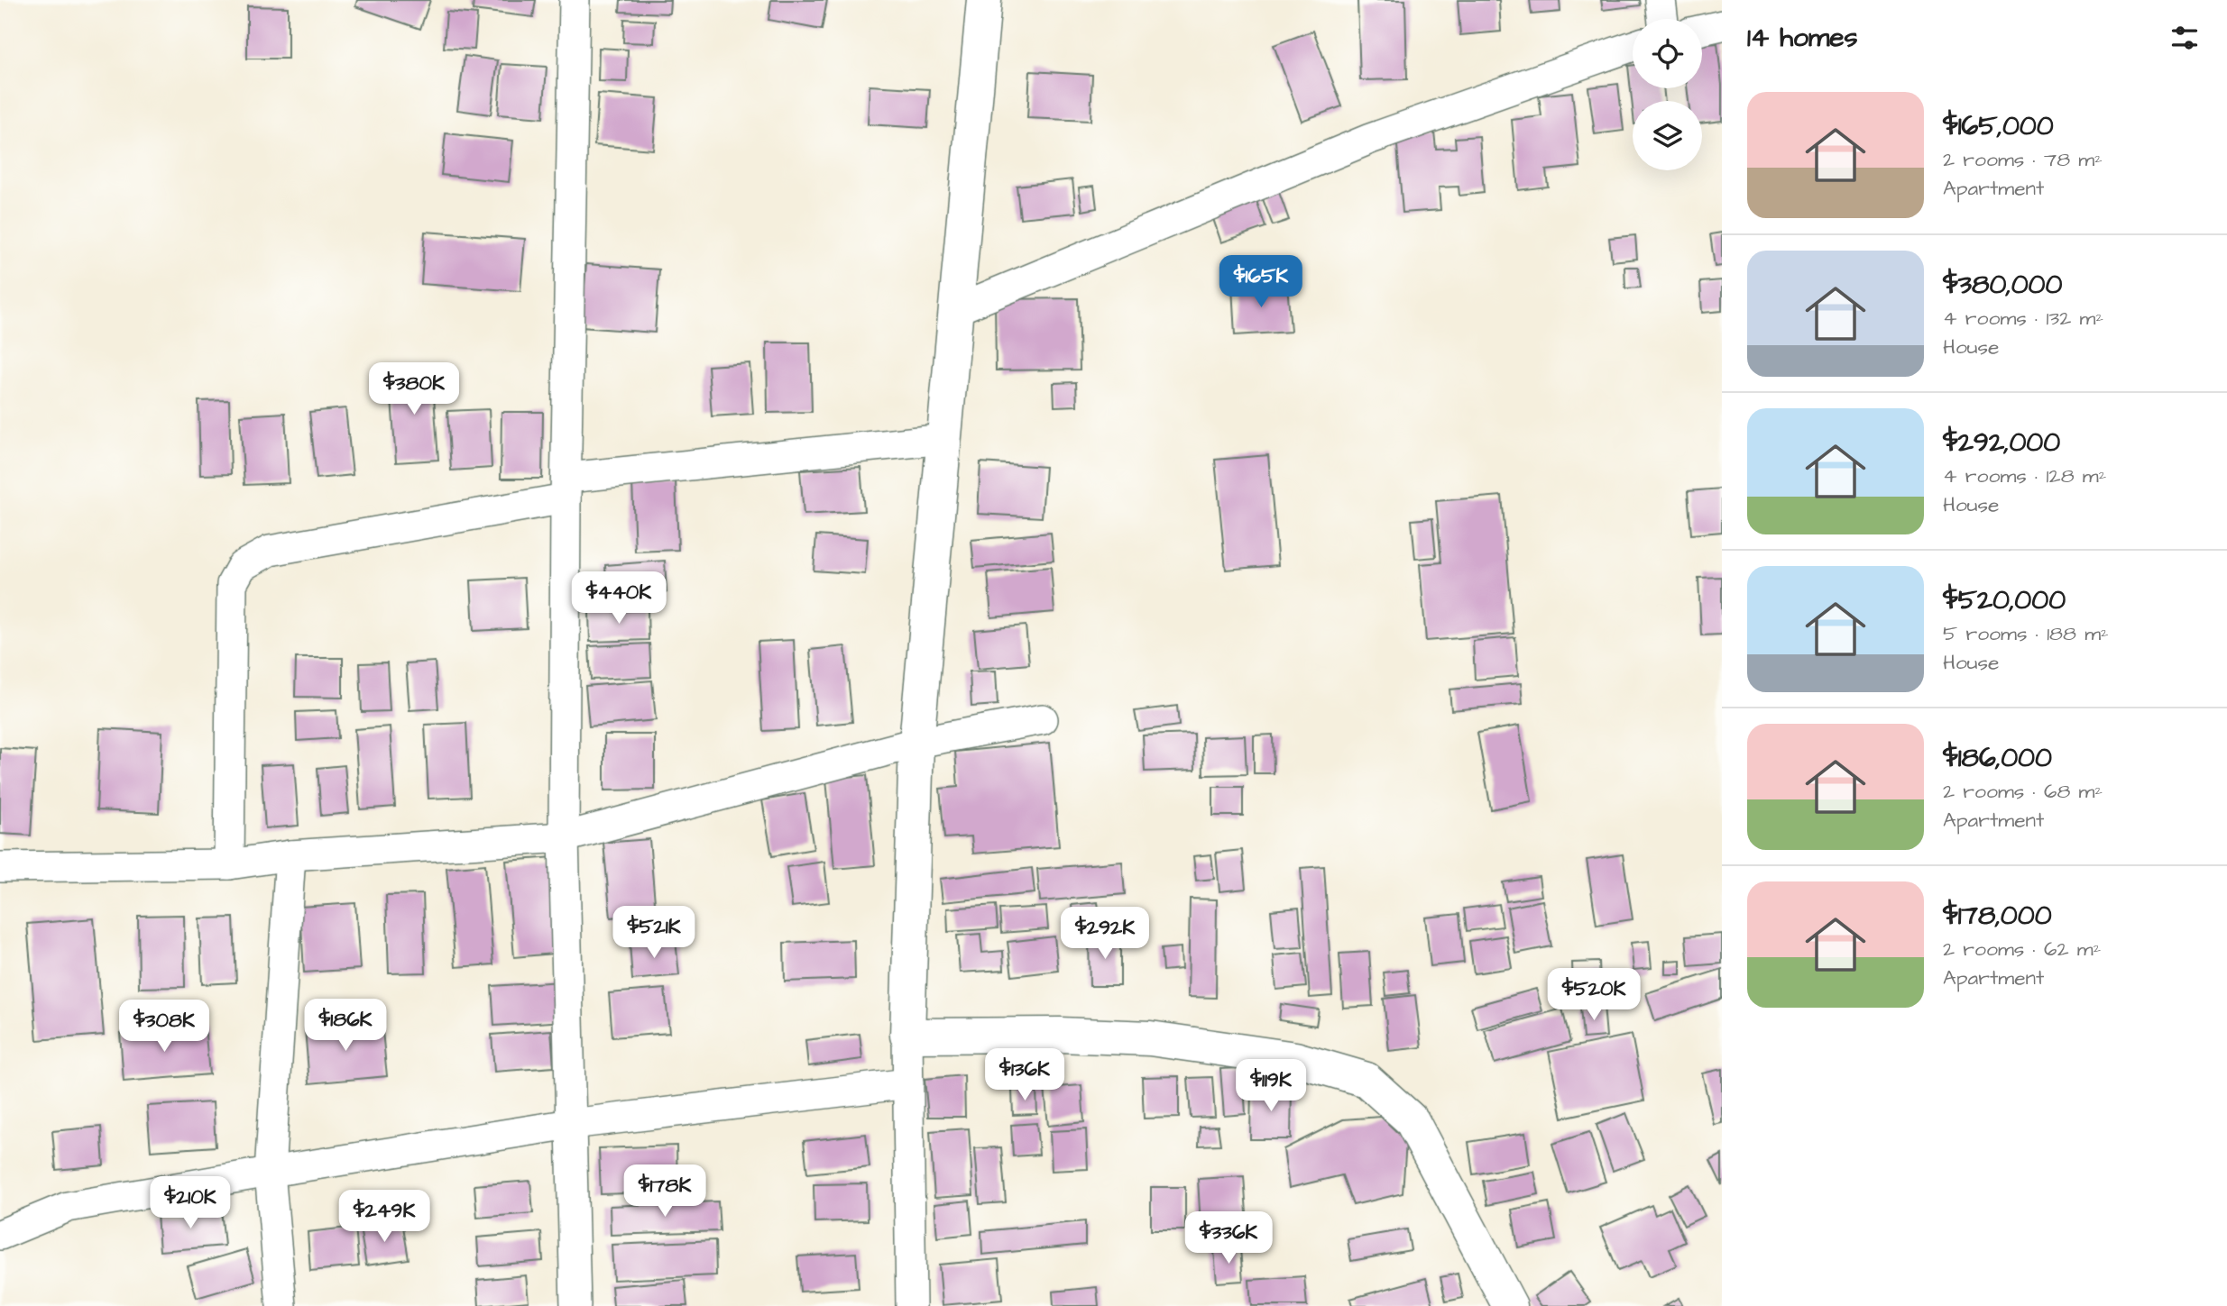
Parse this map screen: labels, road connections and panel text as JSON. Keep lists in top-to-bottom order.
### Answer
{
  "page": {
    "heading": "14 homes",
    "list": [
      {
        "name": "$165,000",
        "note": "2 rooms · 78 m² · Apartment"
      },
      {
        "name": "$380,000",
        "note": "4 rooms · 132 m² · House"
      },
      {
        "name": "$292,000",
        "note": "4 rooms · 128 m² · House"
      },
      {
        "name": "$520,000",
        "note": "5 rooms · 188 m² · House"
      },
      {
        "name": "$186,000",
        "note": "2 rooms · 68 m² · Apartment"
      },
      {
        "name": "$178,000",
        "note": "2 rooms · 62 m² · Apartment"
      }
    ],
    "price": [
      "$165K",
      "$380K",
      "$440K",
      "$521K",
      "$292K",
      "$520K",
      "$186K",
      "$308K",
      "$136K",
      "$119K",
      "$178K",
      "$210K",
      "$249K",
      "$336K"
    ]
  }
}
